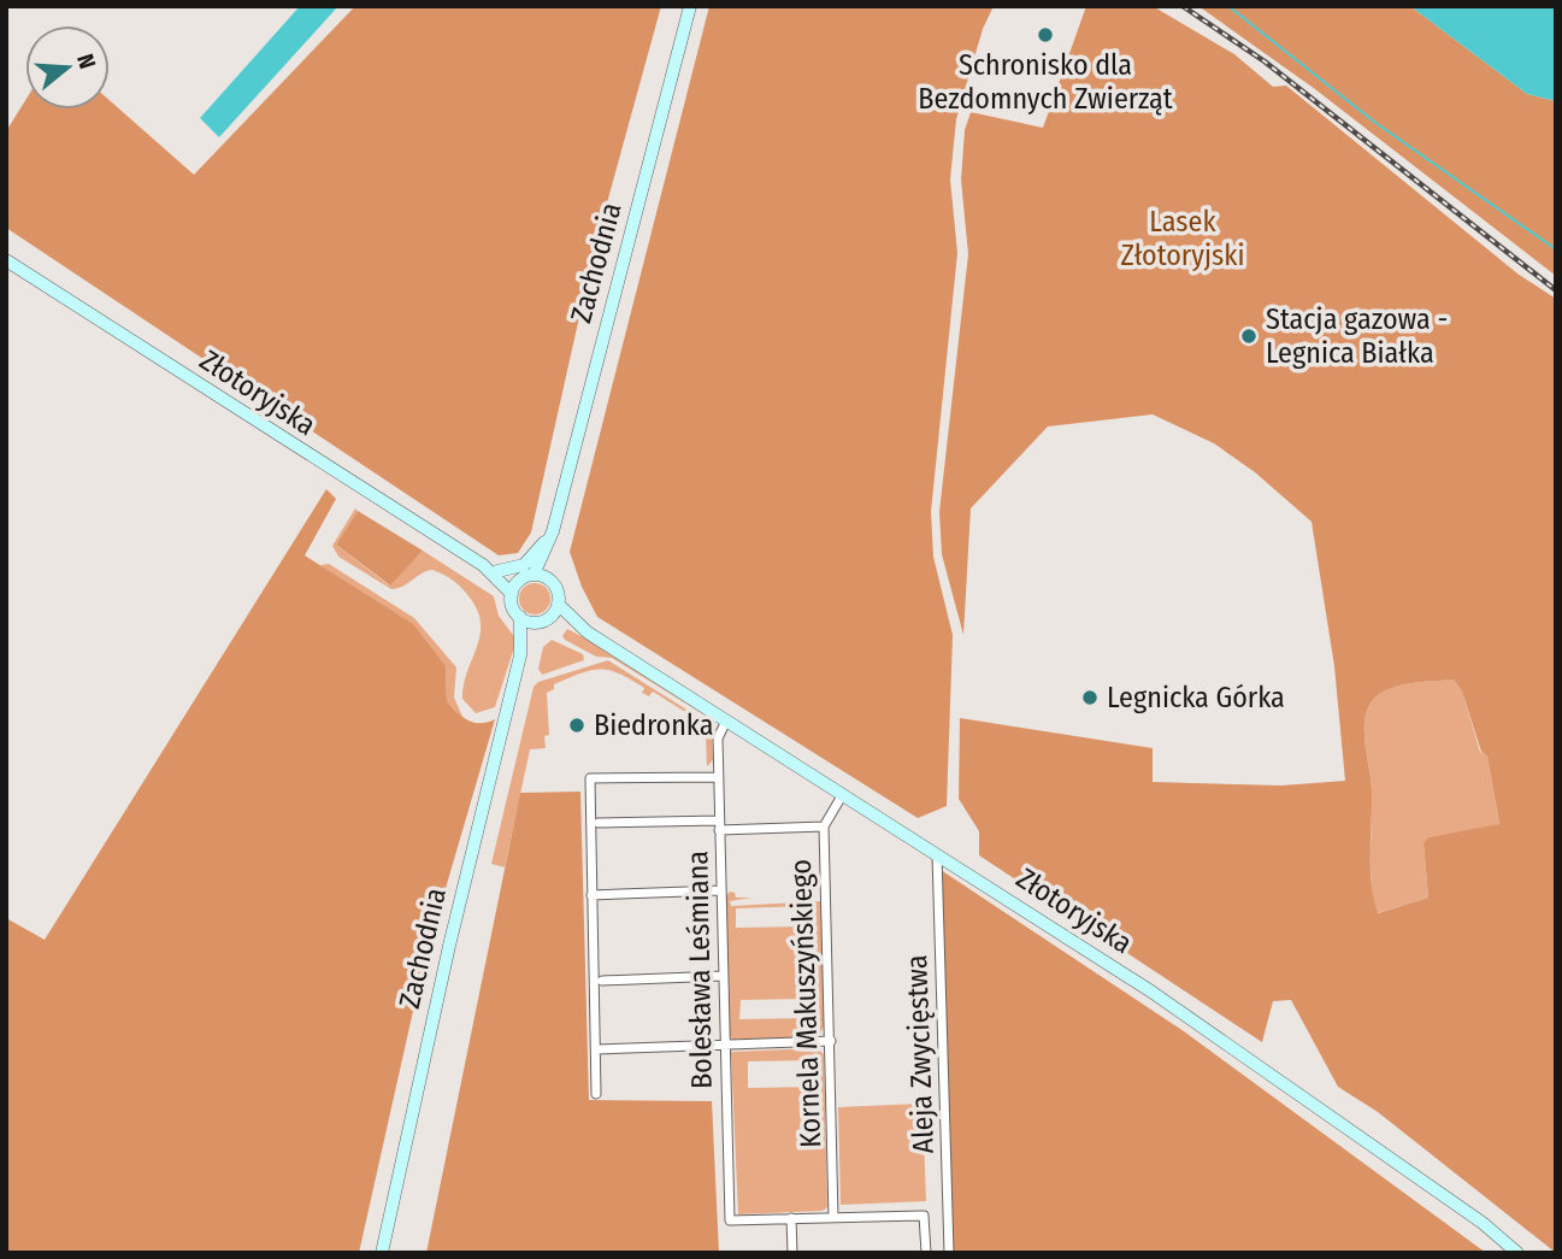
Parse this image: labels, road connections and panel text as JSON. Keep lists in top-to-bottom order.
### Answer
{
  "streets": {
    "main road": ["Zachodnia", "Złotoryjska"],
    "street": ["Bolesława Leśmiana", "Kornela Makuszyńskiego", "Aleja Zwycięstwa"]
  },
  "crossings": [
    ["Zachodnia", "Złotoryjska"],
    ["Złotoryjska", "Bolesława Leśmiana"],
    ["Złotoryjska", "Kornela Makuszyńskiego"],
    ["Złotoryjska", "Aleja Zwycięstwa"]
  ],
  "parks": ["Lasek Złotoryjski"],
  "places": [
    "Schronisko dla Bezdomnych Zwierząt",
    "Stacja gazowa - Legnica Białka",
    "Legnicka Górka",
    "Biedronka"
  ],
  "north": "right"
}
